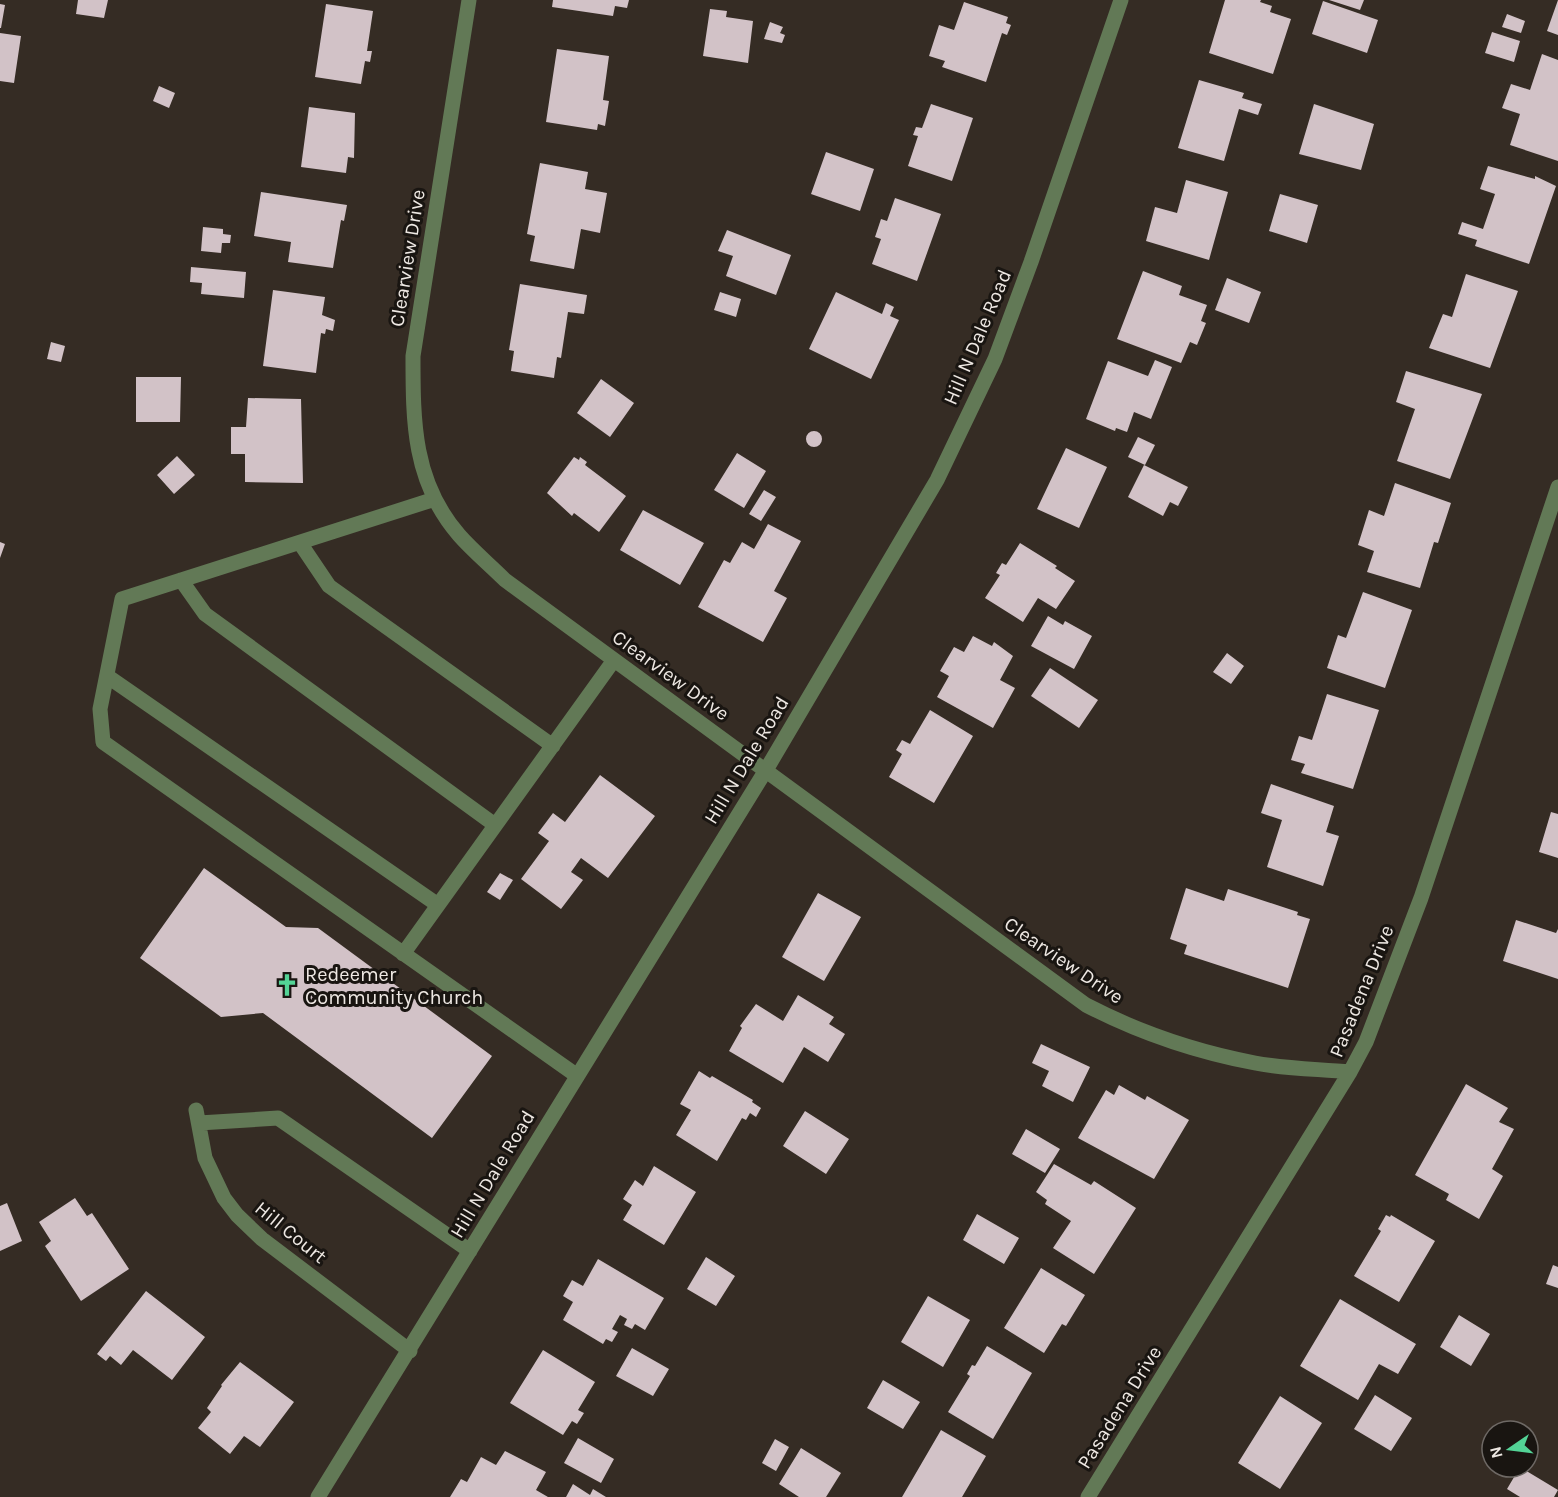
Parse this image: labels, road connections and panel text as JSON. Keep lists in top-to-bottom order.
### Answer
{
  "streets": {
    "street": [
      "Clearview Drive",
      "Hill N Dale Road",
      "Pasadena Drive",
      "Hill Court"
    ]
  },
  "crossings": [
    ["Clearview Drive", "Hill N Dale Road"],
    ["Clearview Drive", "Pasadena Drive"],
    ["Hill N Dale Road", "Hill Court"]
  ],
  "places": {
    "church": ["Redeemer Community Church"]
  },
  "north": "left"
}
